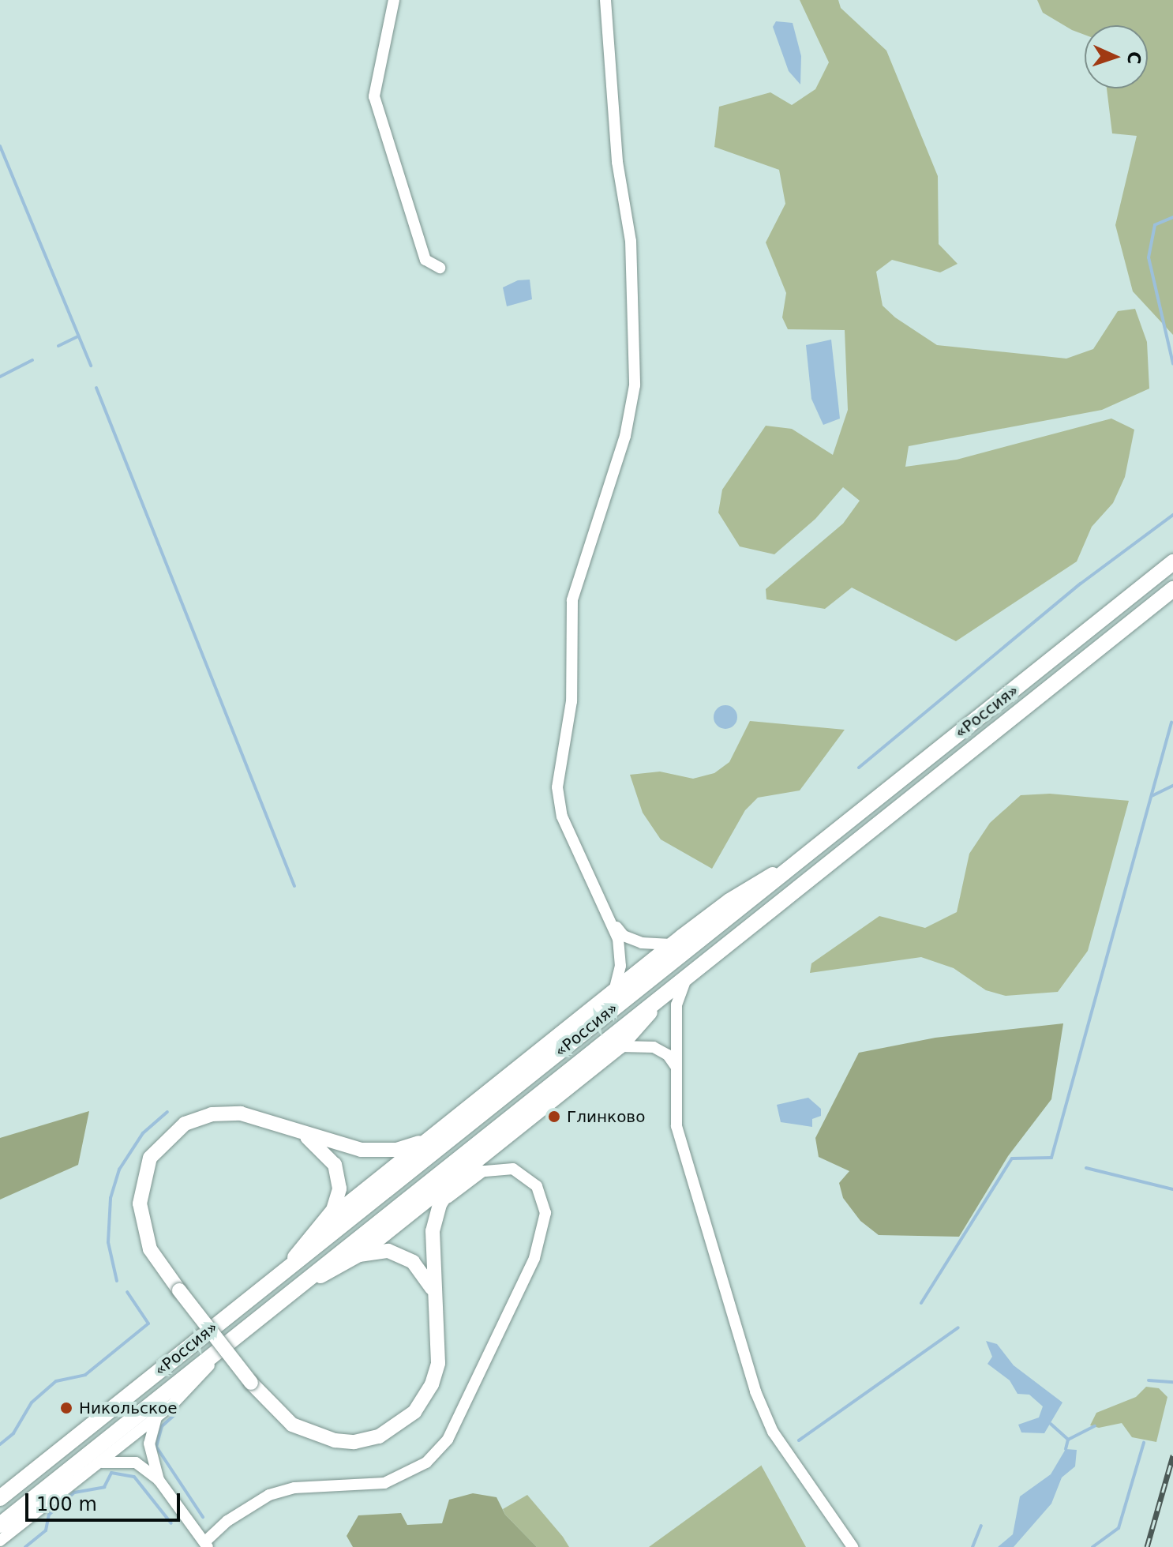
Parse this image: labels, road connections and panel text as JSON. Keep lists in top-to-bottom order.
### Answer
{
  "streets": {
    "highway": ["«Россия»"]
  },
  "places": ["Глинково", "Никольское"],
  "scale_bar": "100 m",
  "north": "right"
}
